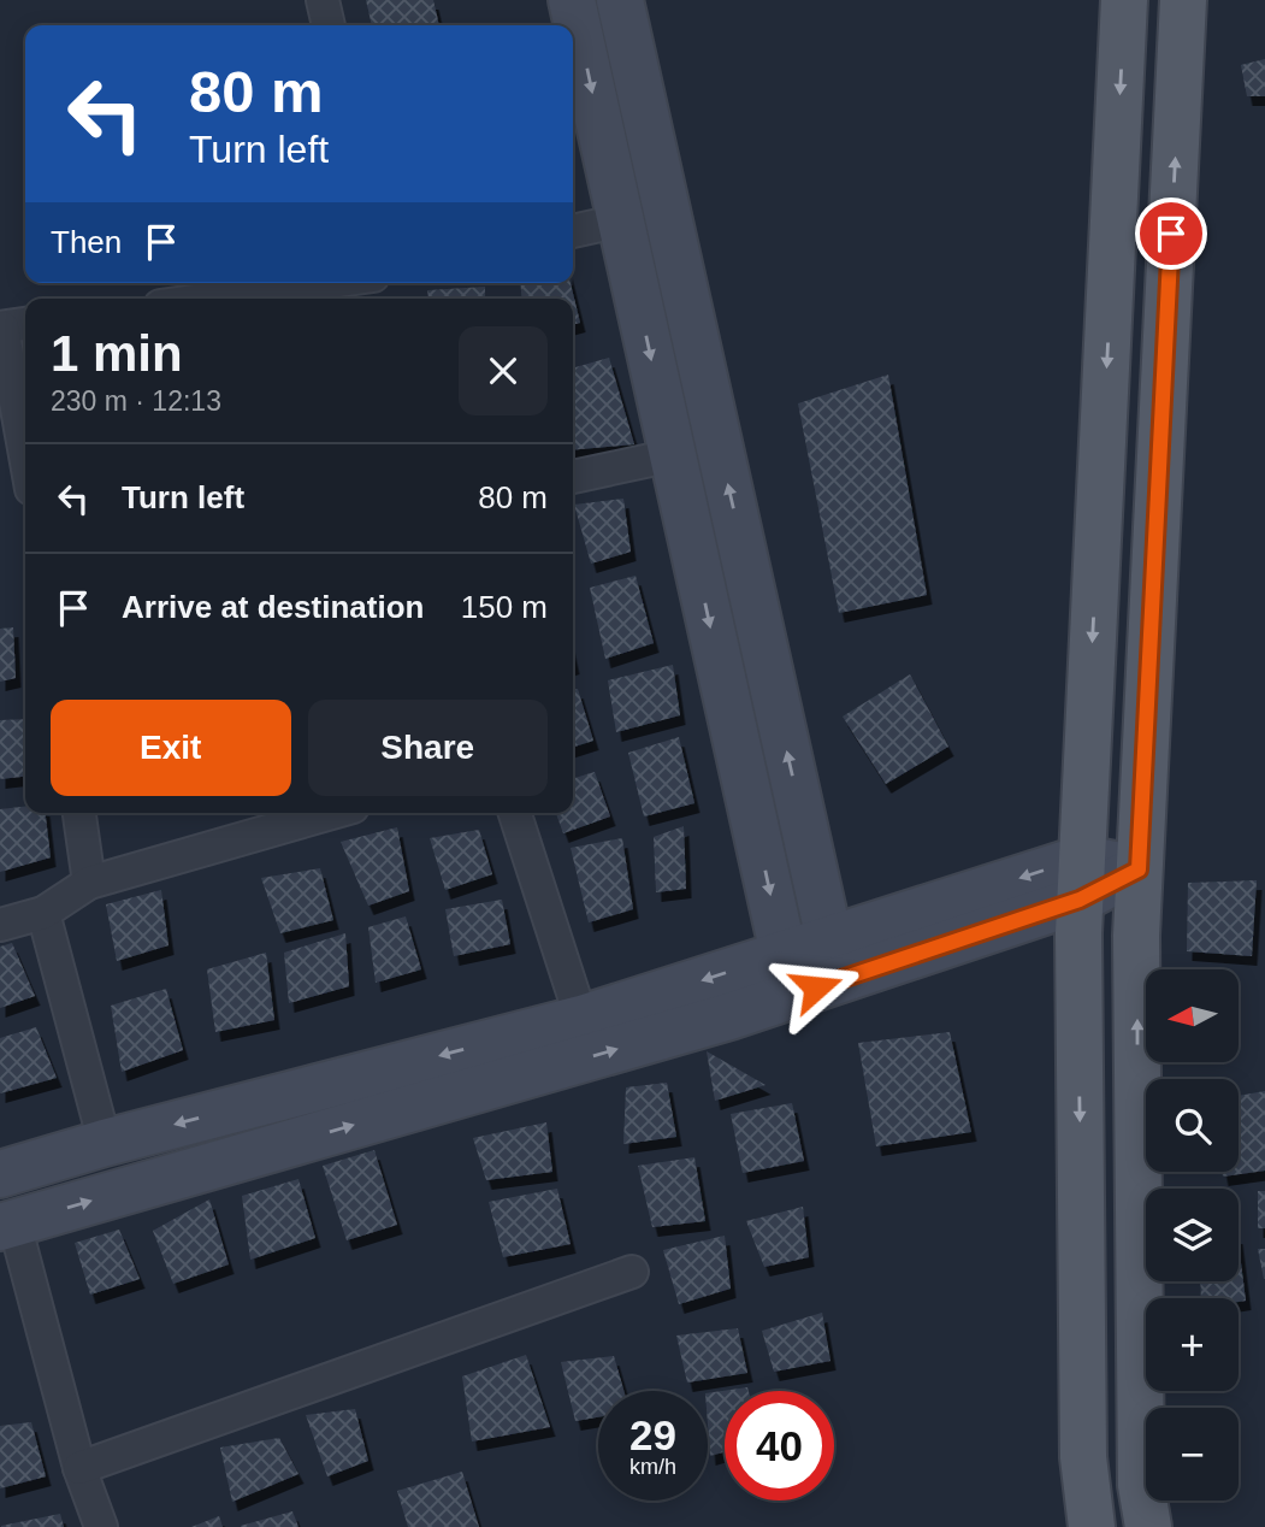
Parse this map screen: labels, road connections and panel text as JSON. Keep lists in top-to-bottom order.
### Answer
{
  "north": "left",
  "page": {
    "turn": ["80 m", "Turn left"],
    "then": "Then",
    "heading": ["1 min", "230 m · 12:13"],
    "list": [
      {
        "name": "Turn left",
        "value": "80 m"
      },
      {
        "name": "Arrive at destination",
        "value": "150 m"
      }
    ],
    "buttons": ["Exit", "Share"],
    "map_buttons": ["+", "−"],
    "speed": "29 km/h",
    "limit": "40"
  }
}
